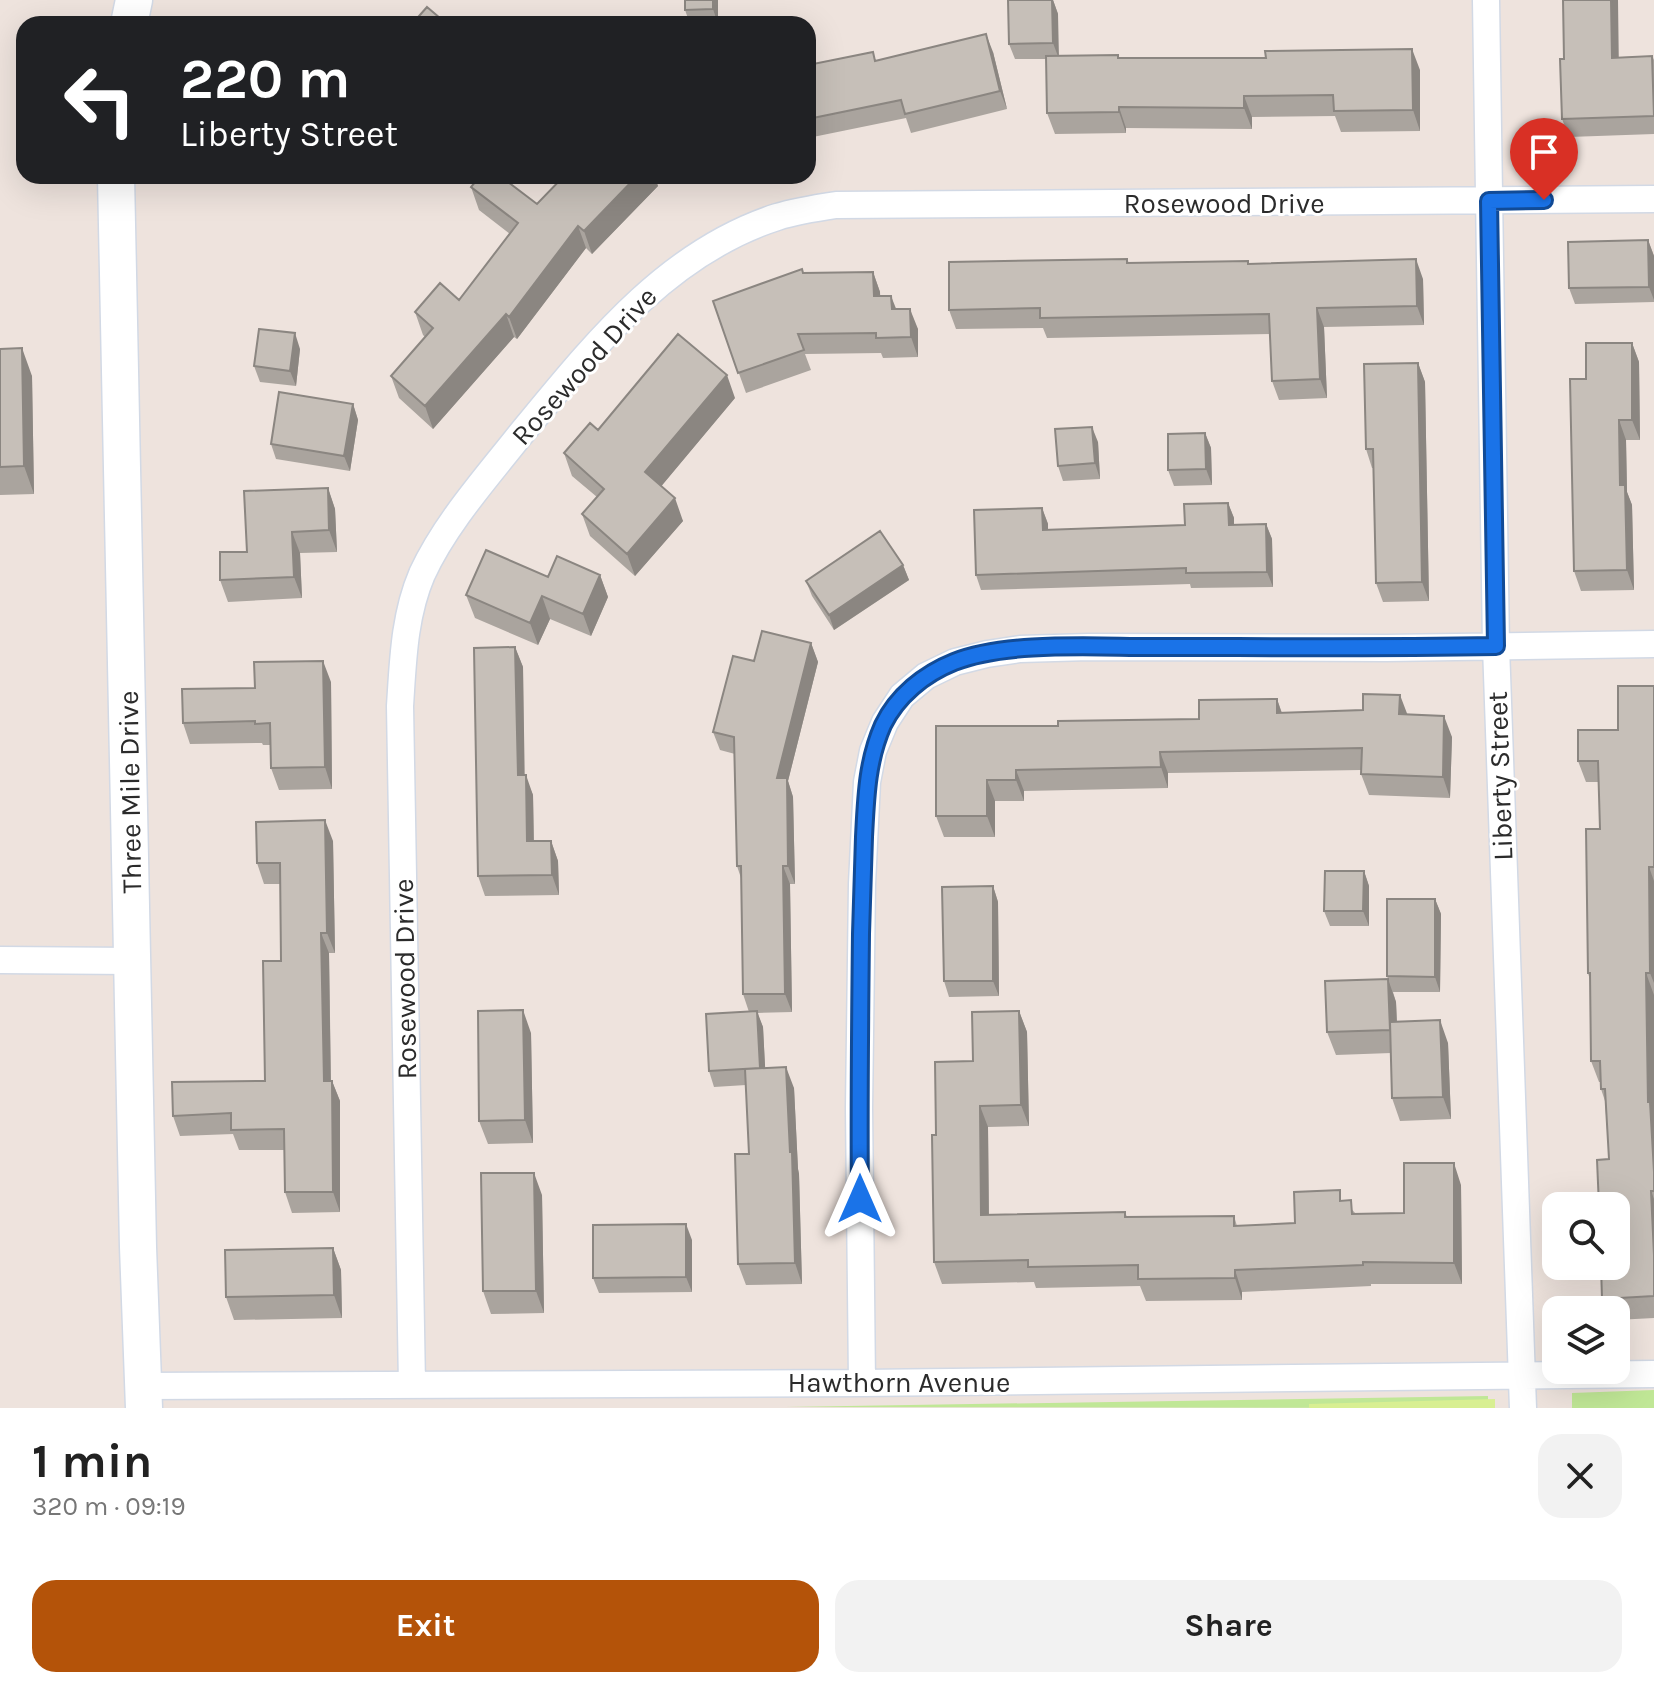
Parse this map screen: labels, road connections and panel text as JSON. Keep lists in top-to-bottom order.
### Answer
{
  "streets": {
    "main road": ["Three Mile Drive"],
    "street": ["Rosewood Drive", "Liberty Street", "Hawthorn Avenue"]
  },
  "crossings": [
    ["Rosewood Drive", "Liberty Street"],
    ["Rosewood Drive", "Hawthorn Avenue"],
    ["Liberty Street", "Hawthorn Avenue"],
    ["Three Mile Drive", "Hawthorn Avenue"]
  ],
  "page": {
    "turn": ["220 m", "Liberty Street"],
    "heading": ["1 min", "320 m · 09:19"],
    "buttons": ["Exit", "Share"]
  }
}
